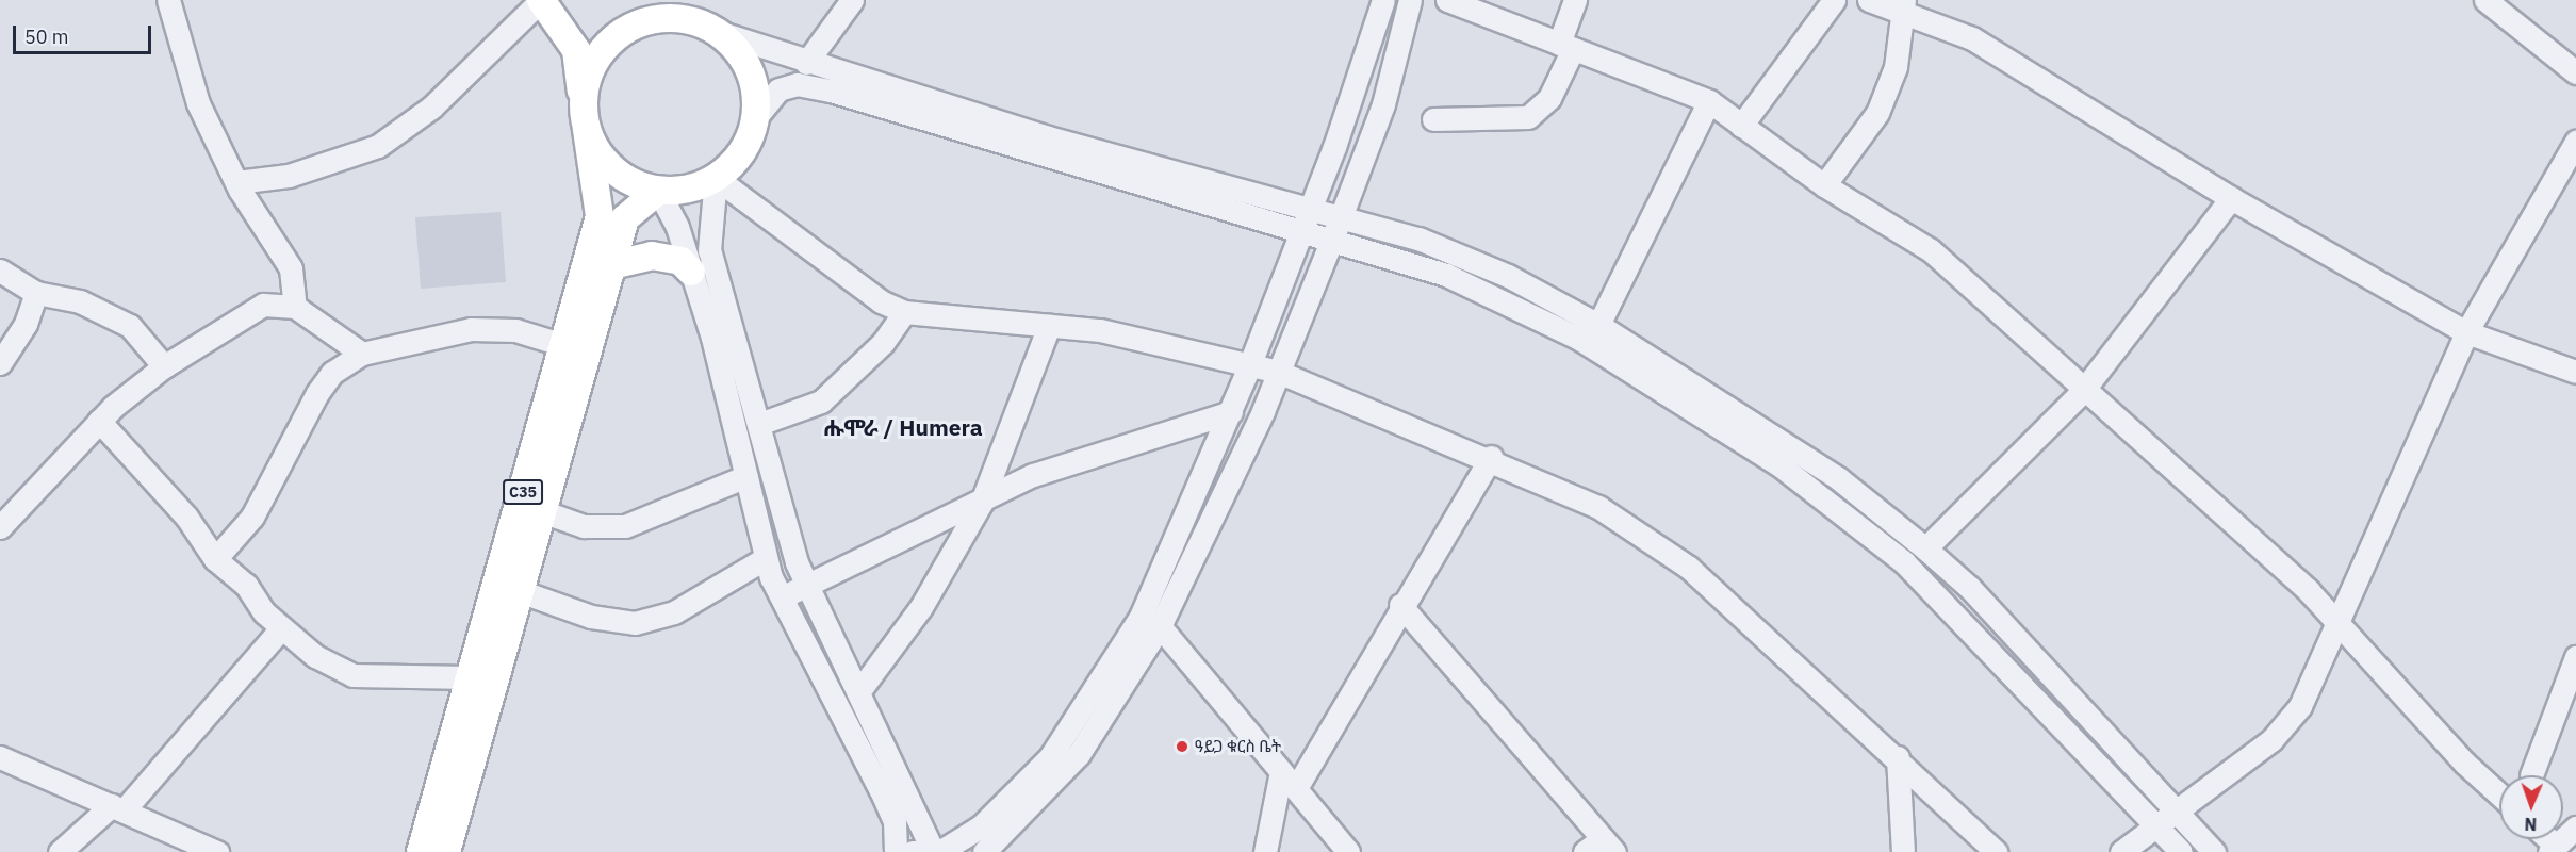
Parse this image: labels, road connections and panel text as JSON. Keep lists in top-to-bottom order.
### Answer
{
  "streets": {
    "main road": ["C35"]
  },
  "districts": ["ሑሞራ / Humera"],
  "places": ["ዓይጋ ቁርስ ቤት"],
  "scale_bar": "50 m",
  "north": "bottom"
}
